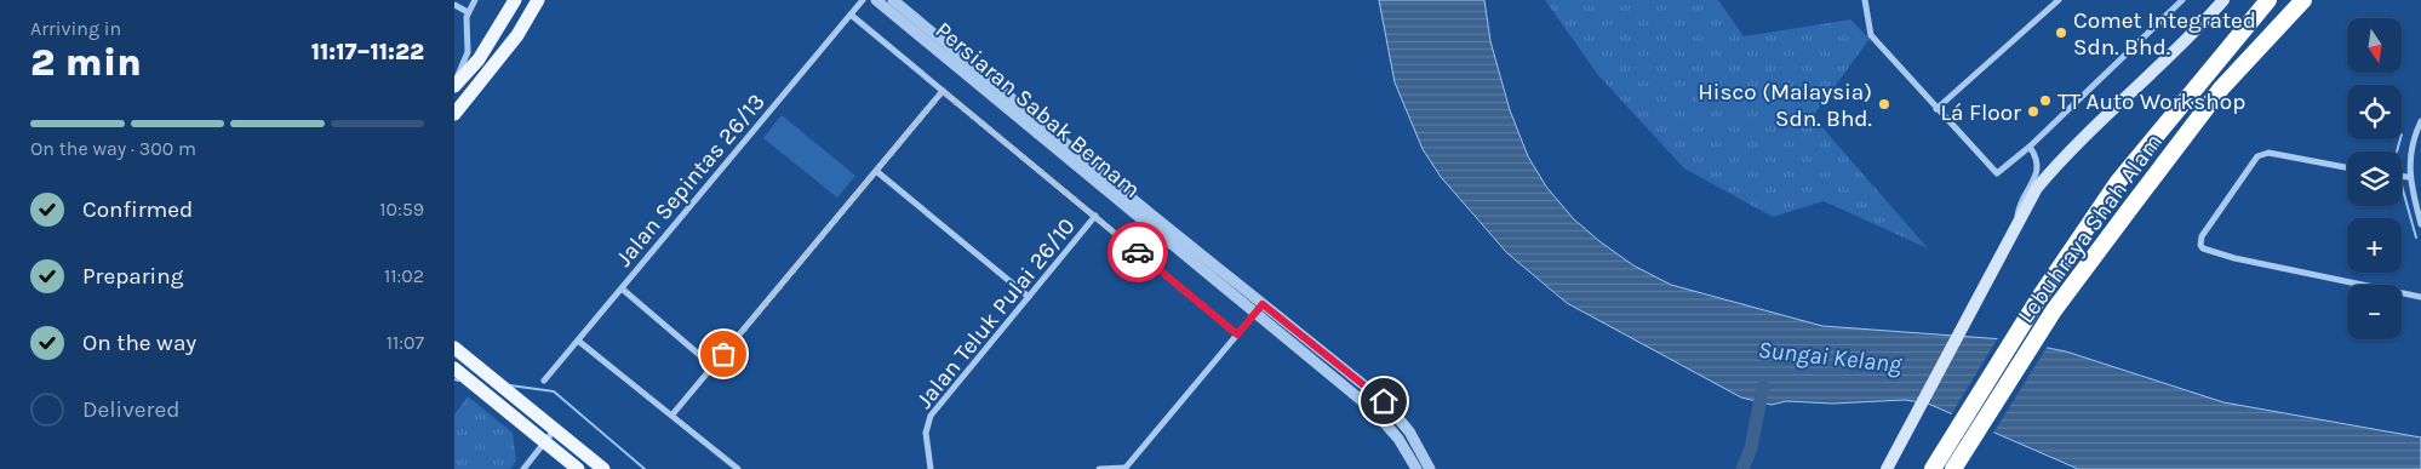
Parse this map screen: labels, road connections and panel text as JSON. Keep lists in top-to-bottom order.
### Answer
{
  "streets": {
    "highway": ["Lebuhraya Shah Alam"],
    "street": ["Persiaran Sabak Bernam", "Jalan Sepintas 26/13", "Jalan Teluk Pulai 26/10"]
  },
  "water": ["Sungai Kelang"],
  "places": [
    "Comet Integrated Sdn. Bhd.",
    "TT Auto Workshop",
    "Hisco (Malaysia) Sdn. Bhd.",
    "Lá Floor"
  ],
  "north": "bottom",
  "page": {
    "heading": ["2 min", "Arriving in", "11:17–11:22"],
    "map_buttons": ["+", "−"],
    "bar": "On the way · 300 m",
    "list": [
      ["Confirmed", "10:59"],
      ["Preparing", "11:02"],
      ["On the way", "11:07"],
      "Delivered"
    ]
  }
}
